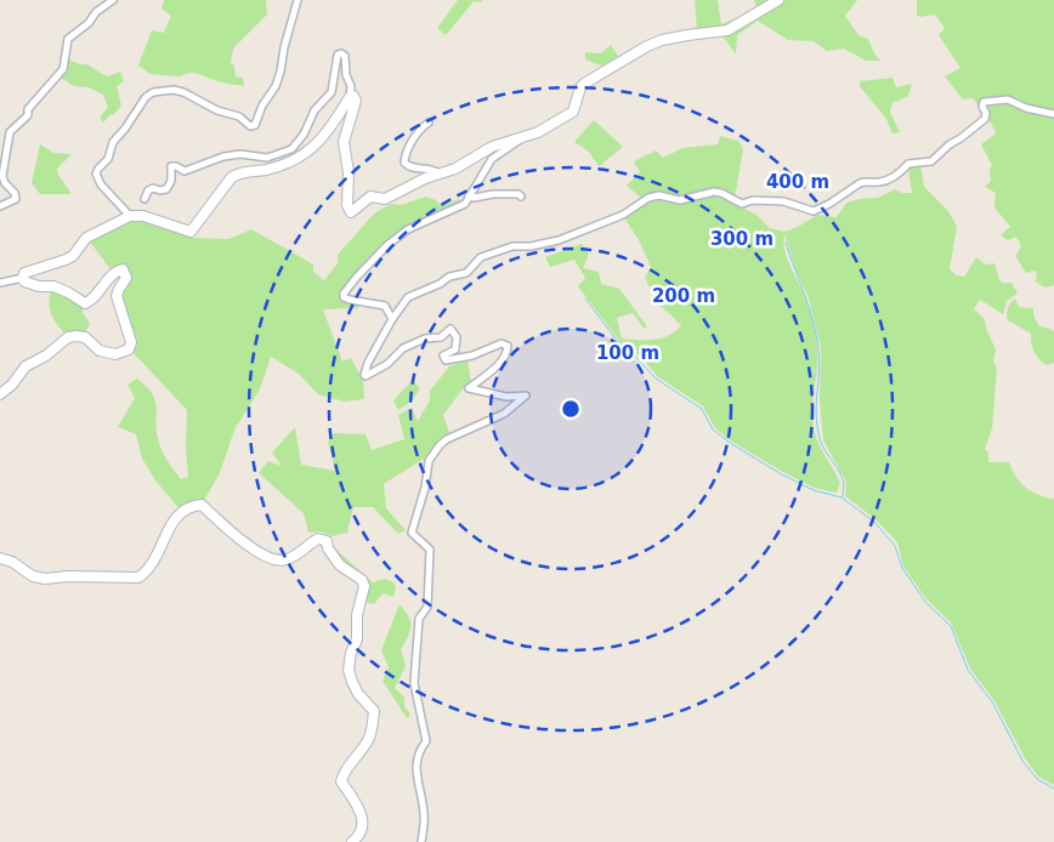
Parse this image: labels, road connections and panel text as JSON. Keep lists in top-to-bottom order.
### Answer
{
  "rings": [
    "400 m",
    "300 m",
    "200 m",
    "100 m"
  ]
}
